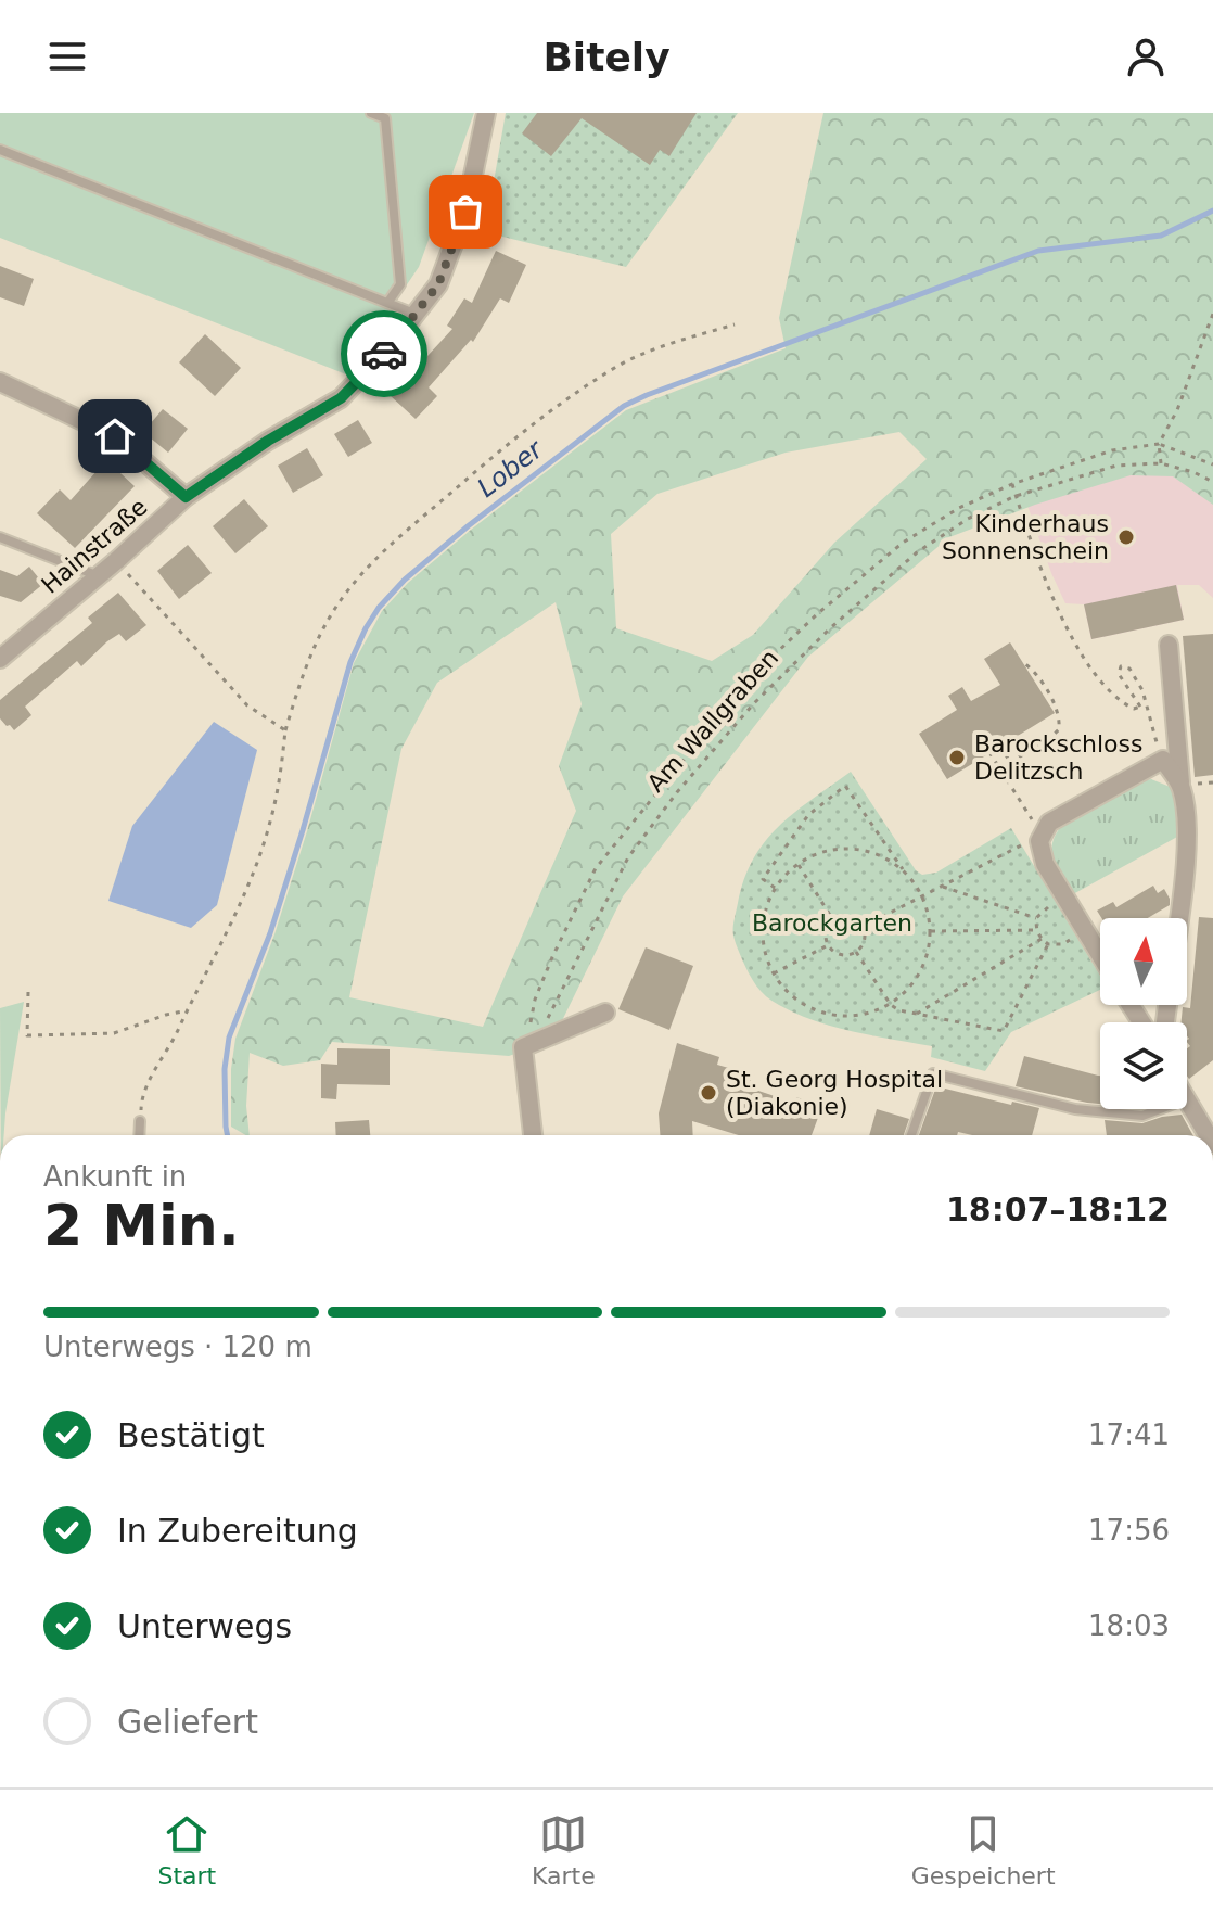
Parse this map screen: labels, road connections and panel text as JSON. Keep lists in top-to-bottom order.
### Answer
{
  "streets": {
    "street": ["Hainstraße"],
    "path": ["Am Wallgraben"]
  },
  "water": ["Lober"],
  "parks": ["Barockgarten"],
  "places": ["Kinderhaus Sonnenschein", "Barockschloss Delitzsch", "St. Georg Hospital (Diakonie)"],
  "north": "top",
  "page": {
    "header": "Bitely",
    "heading": ["2 Min.", "Ankunft in", "18:07–18:12"],
    "bar": "Unterwegs · 120 m",
    "list": [
      ["Bestätigt", "17:41"],
      ["In Zubereitung", "17:56"],
      ["Unterwegs", "18:03"],
      "Geliefert"
    ],
    "tabs": ["Start", "Karte", "Gespeichert"]
  }
}
